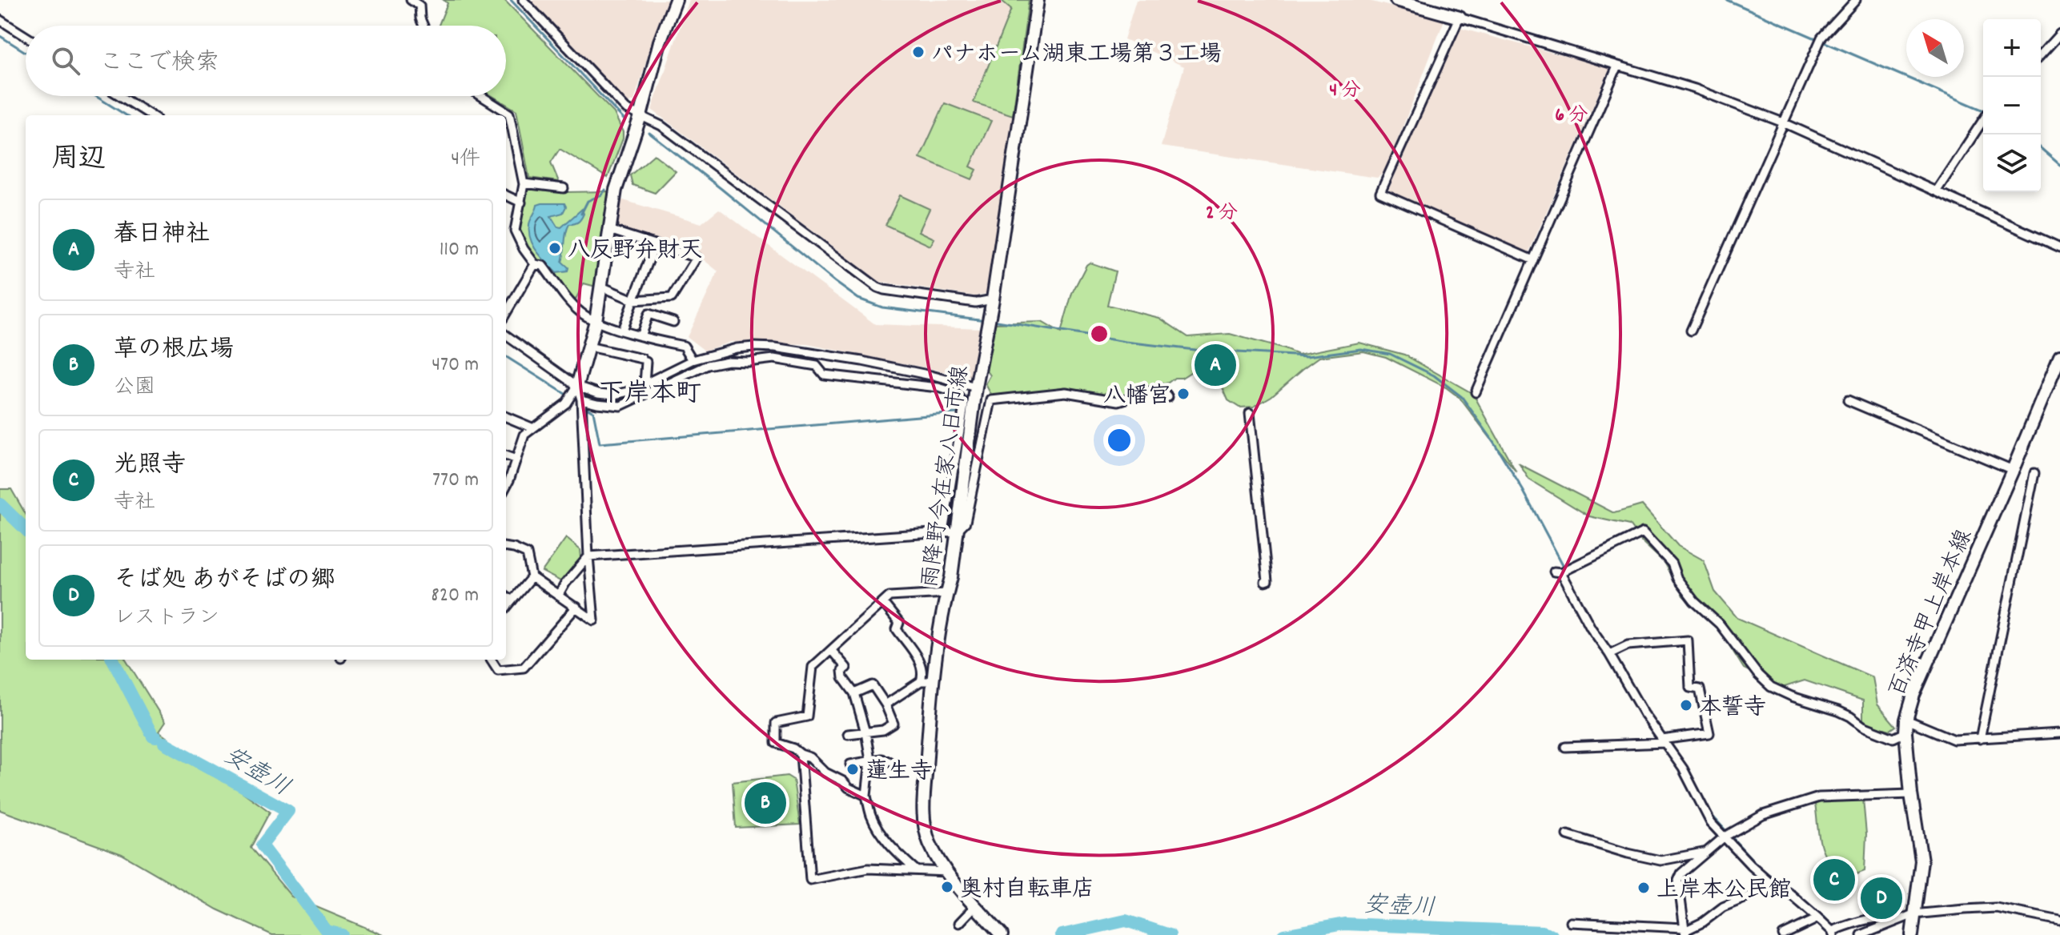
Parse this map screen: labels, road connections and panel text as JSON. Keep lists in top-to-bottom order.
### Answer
{
  "streets": {
    "main road": ["雨降野今在家八日市線", "百済寺甲上岸本線"]
  },
  "districts": ["下岸本町"],
  "water": ["安壺川"],
  "places": [
    "パナホーム湖東工場第３工場",
    "八反野弁財天",
    "八幡宮",
    "本誓寺",
    "蓮生寺",
    "奥村自転車店",
    "上岸本公民館"
  ],
  "north": "top left",
  "page": {
    "map_buttons": ["+", "−"],
    "search": "ここで検索",
    "heading": ["周辺", "4件"],
    "list": [
      {
        "mark": "A",
        "name": "春日神社",
        "note": "寺社",
        "value": "110 m"
      },
      {
        "mark": "B",
        "name": "草の根広場",
        "note": "公園",
        "value": "470 m"
      },
      {
        "mark": "C",
        "name": "光照寺",
        "note": "寺社",
        "value": "770 m"
      },
      {
        "mark": "D",
        "name": "そば処 あがそばの郷",
        "note": "レストラン",
        "value": "820 m"
      }
    ],
    "pins": [
      "A",
      "B",
      "C",
      "D"
    ]
  },
  "rings": ["4 分", "6 分", "2 分"]
}
